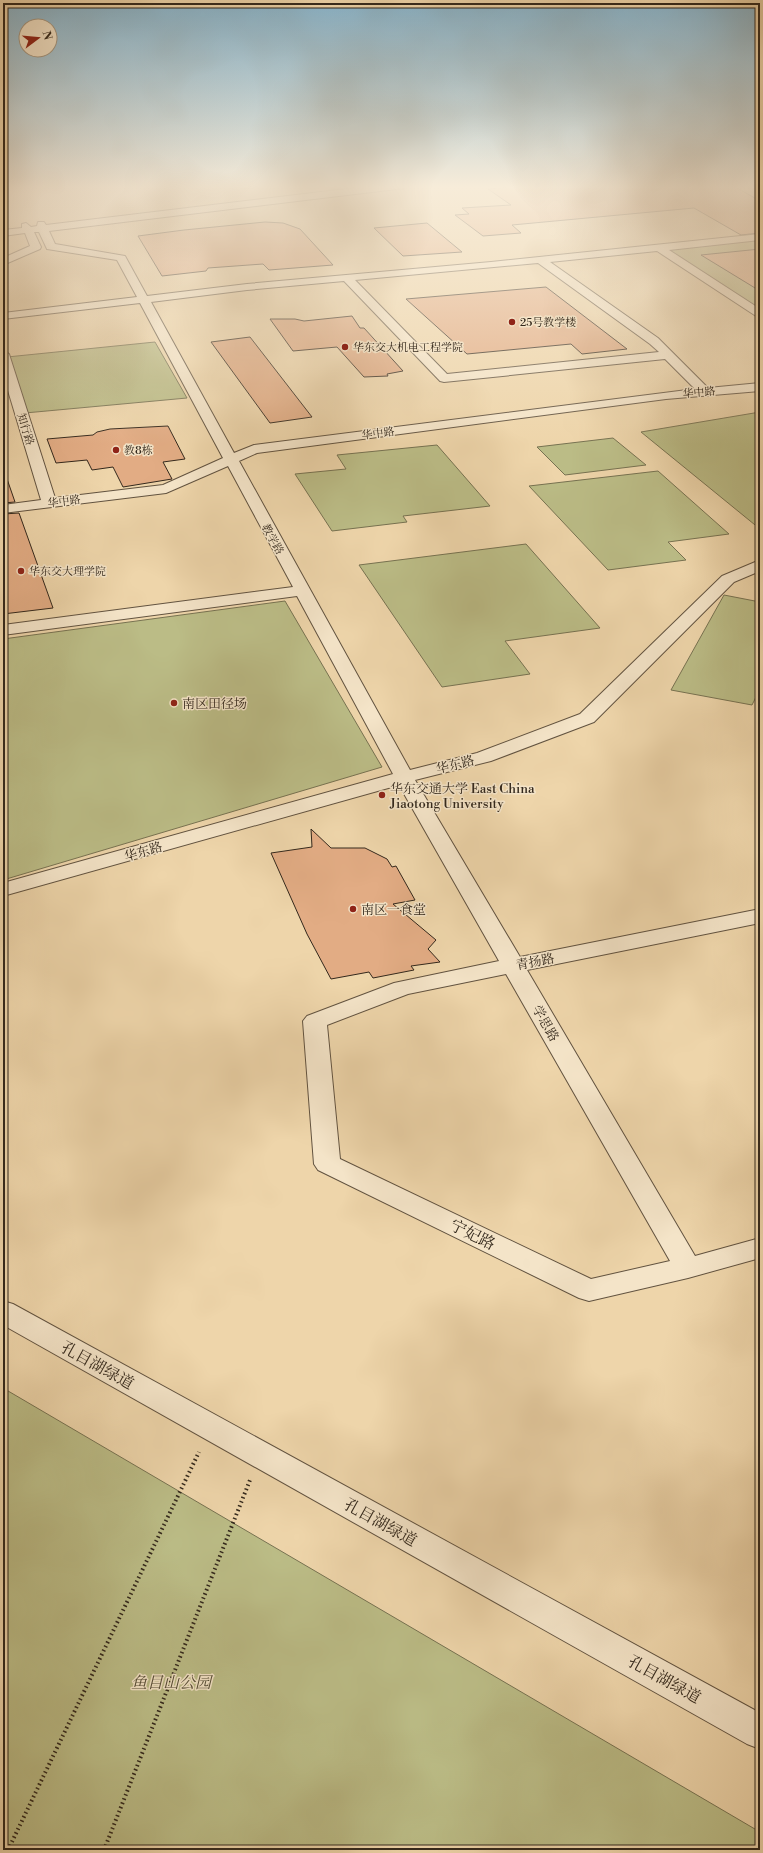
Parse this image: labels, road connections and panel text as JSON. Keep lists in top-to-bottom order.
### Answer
{
  "streets": {
    "street": [
      "华中路",
      "知行路",
      "教学路",
      "华东路",
      "青扬路",
      "学思路",
      "宁妃路",
      "孔目湖绿道"
    ]
  },
  "crossings": [
    ["华中路", "知行路"],
    ["华中路", "教学路"],
    ["教学路", "华东路"],
    ["教学路", "学思路"],
    ["华东路", "学思路"],
    ["青扬路", "学思路"],
    ["青扬路", "宁妃路"],
    ["学思路", "宁妃路"]
  ],
  "parks": ["鱼目山公园"],
  "places": [
    "25号教学楼",
    "华东交大机电工程学院",
    "教8栋",
    "华东交大理学院",
    "南区田径场",
    "华东交通大学 East China Jiaotong University",
    "南区一食堂"
  ],
  "north": "right"
}
